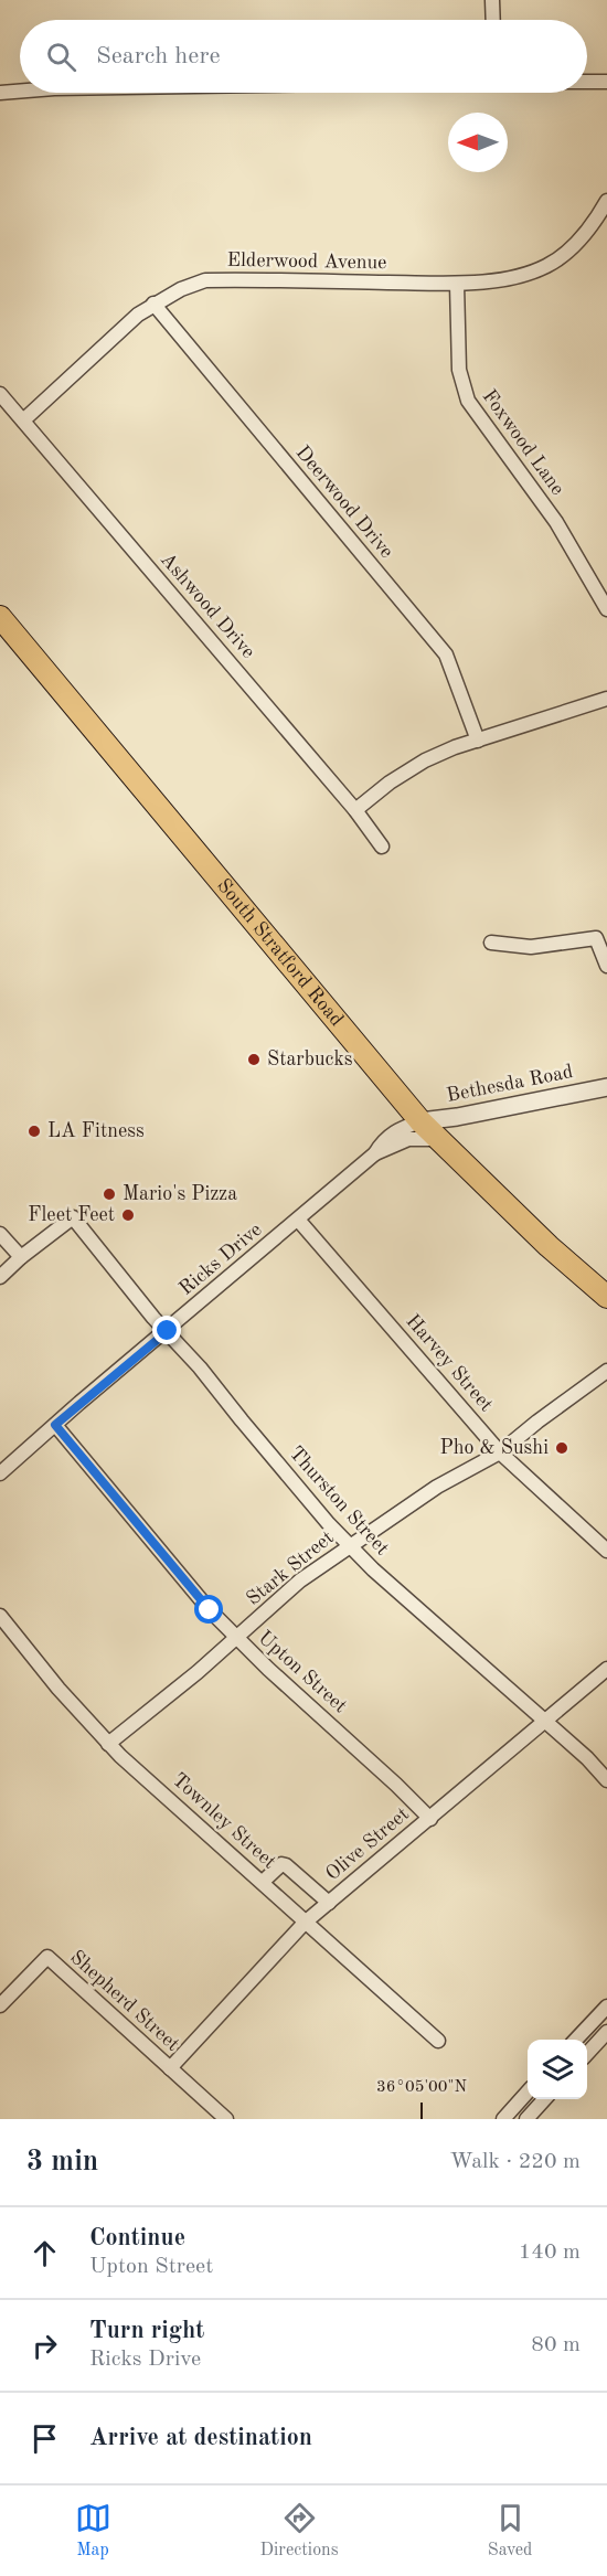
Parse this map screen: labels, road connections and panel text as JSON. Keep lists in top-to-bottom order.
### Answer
{
  "streets": {
    "main road": ["South Stratford Road"],
    "street": [
      "Elderwood Avenue",
      "Foxwood Lane",
      "Deerwood Drive",
      "Ashwood Drive",
      "Bethesda Road",
      "Ricks Drive",
      "Harvey Street",
      "Thurston Street",
      "Stark Street",
      "Upton Street",
      "Townley Street",
      "Olive Street",
      "Shepherd Street"
    ]
  },
  "crossings": [
    ["Elderwood Avenue", "Foxwood Lane"],
    ["Elderwood Avenue", "Deerwood Drive"],
    ["Elderwood Avenue", "Ashwood Drive"],
    ["South Stratford Road", "Bethesda Road"],
    ["South Stratford Road", "Ricks Drive"],
    ["Bethesda Road", "Ricks Drive"],
    ["Ricks Drive", "Harvey Street"],
    ["Ricks Drive", "Thurston Street"],
    ["Ricks Drive", "Upton Street"],
    ["Harvey Street", "Stark Street"],
    ["Thurston Street", "Stark Street"],
    ["Thurston Street", "Olive Street"],
    ["Stark Street", "Upton Street"],
    ["Stark Street", "Townley Street"],
    ["Upton Street", "Olive Street"],
    ["Townley Street", "Olive Street"],
    ["Olive Street", "Shepherd Street"]
  ],
  "places": [
    "Starbucks",
    "LA Fitness",
    "Mario's Pizza",
    "Fleet Feet",
    "Pho & Sushi"
  ],
  "north": "left",
  "page": {
    "search": "Search here",
    "heading": ["3 min", "Walk · 220 m"],
    "list": [
      ["Continue", "Upton Street", "140 m"],
      ["Turn right", "Ricks Drive", "80 m"],
      "Arrive at destination"
    ],
    "nav": ["Map", "Directions", "Saved"]
  },
  "coordinates": ["36°05'00\"N"]
}
